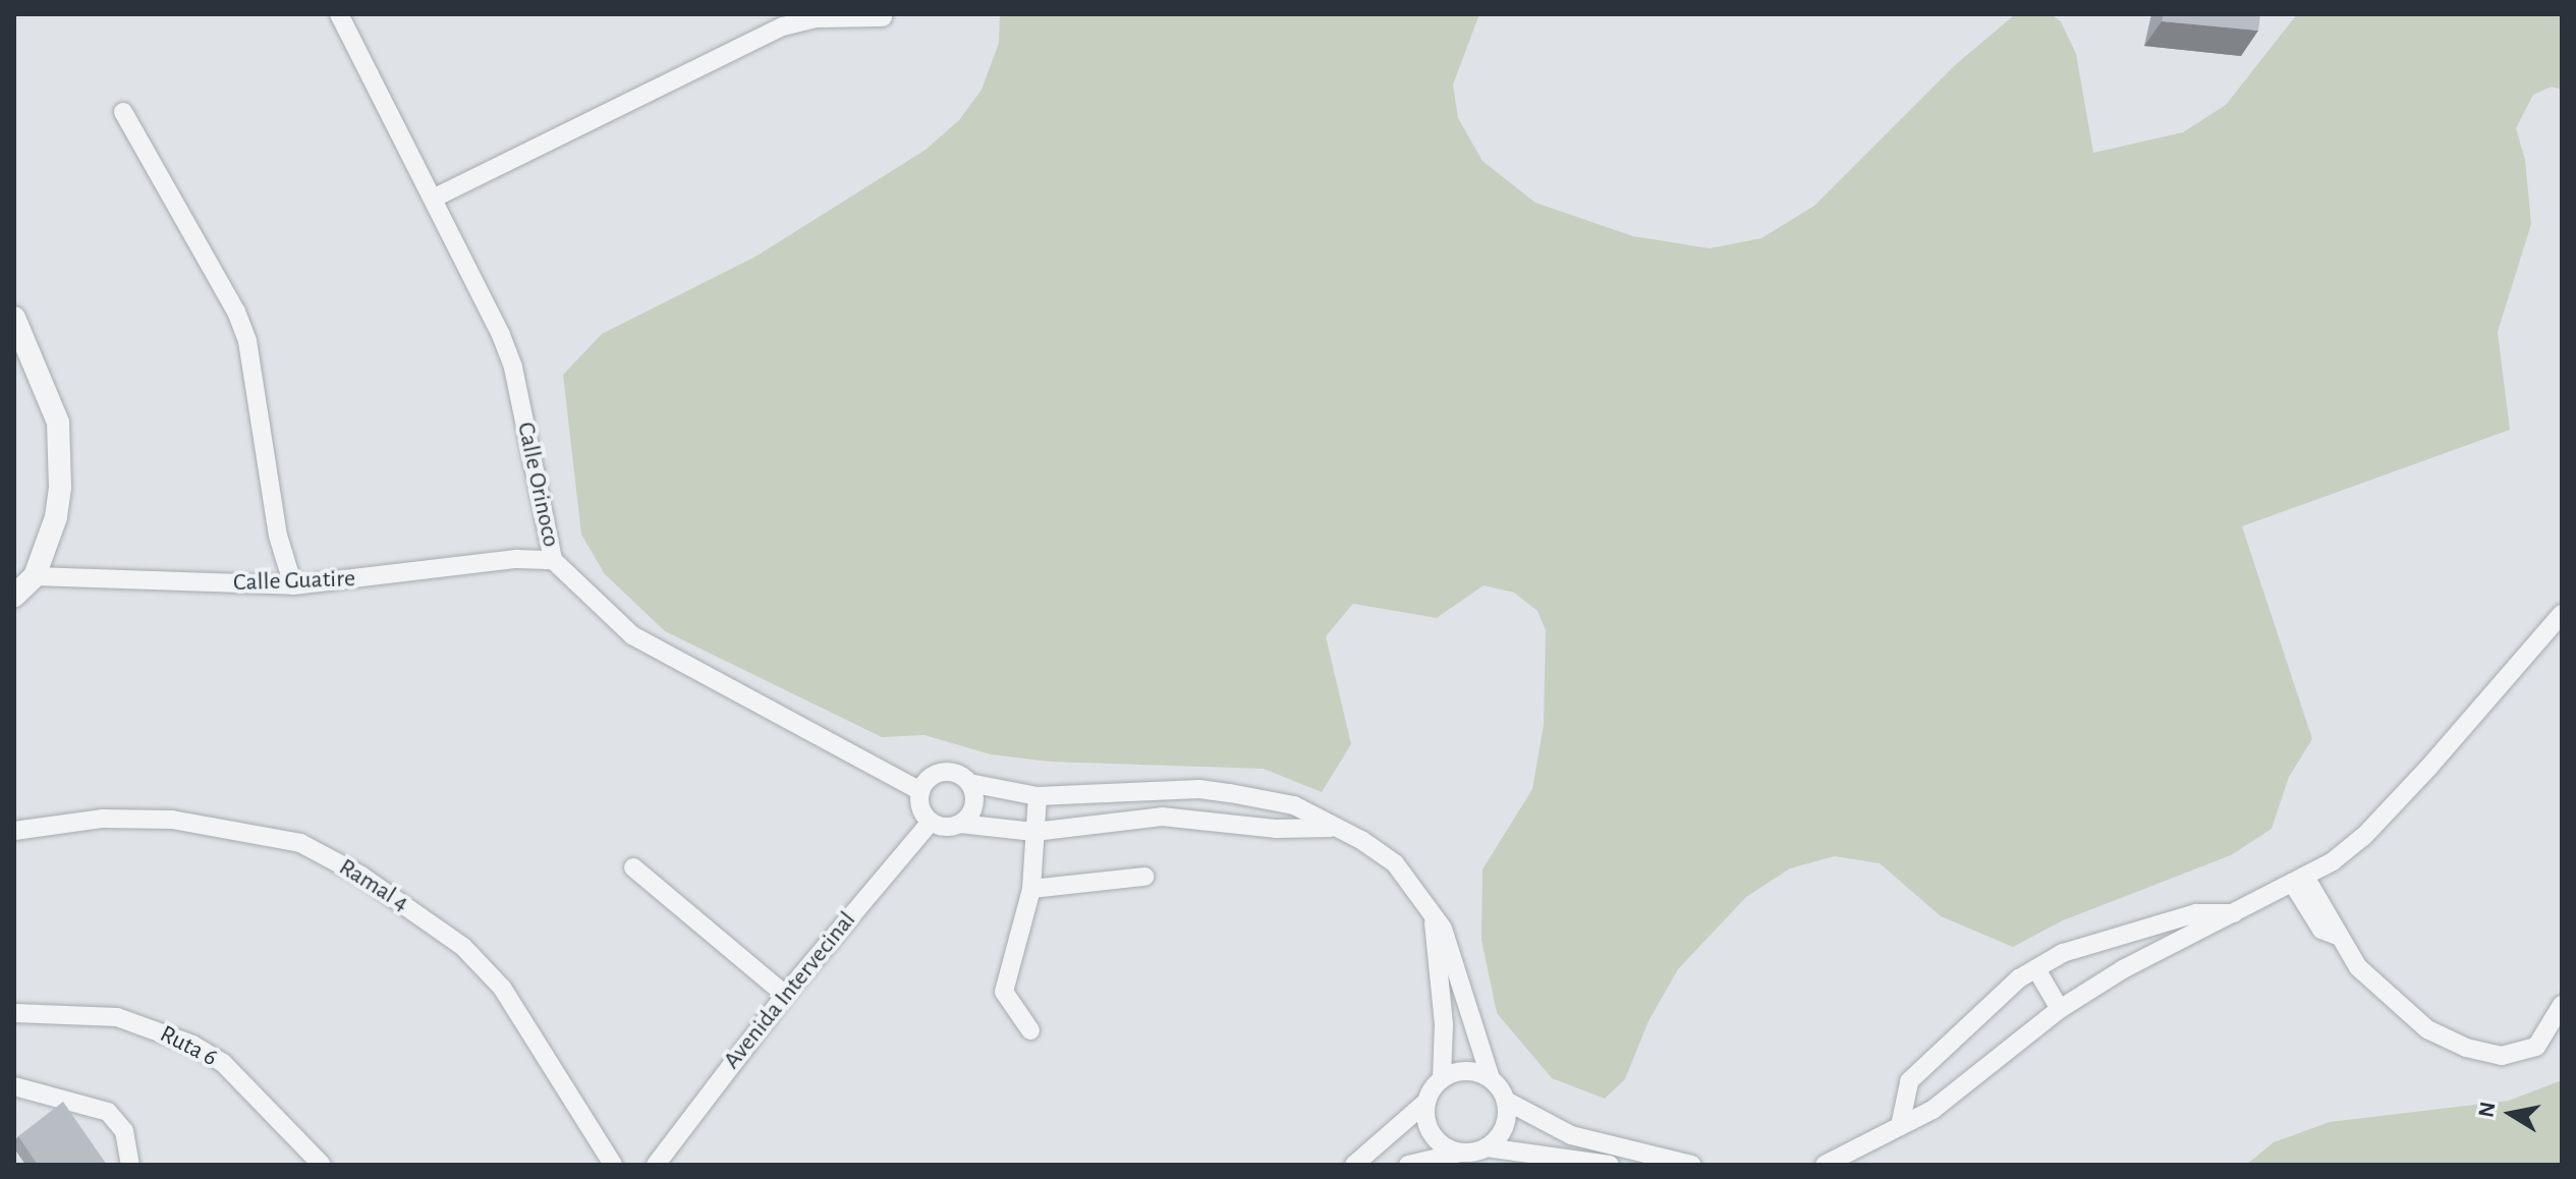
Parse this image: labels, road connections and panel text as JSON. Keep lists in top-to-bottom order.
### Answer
{
  "streets": {
    "street": [
      "Calle Orinoco",
      "Calle Guatire",
      "Ramal 4",
      "Avenida Intervecinal",
      "Ruta 6"
    ]
  },
  "crossings": [
    ["Calle Orinoco", "Calle Guatire"],
    ["Calle Orinoco", "Avenida Intervecinal"]
  ],
  "north": "left"
}
